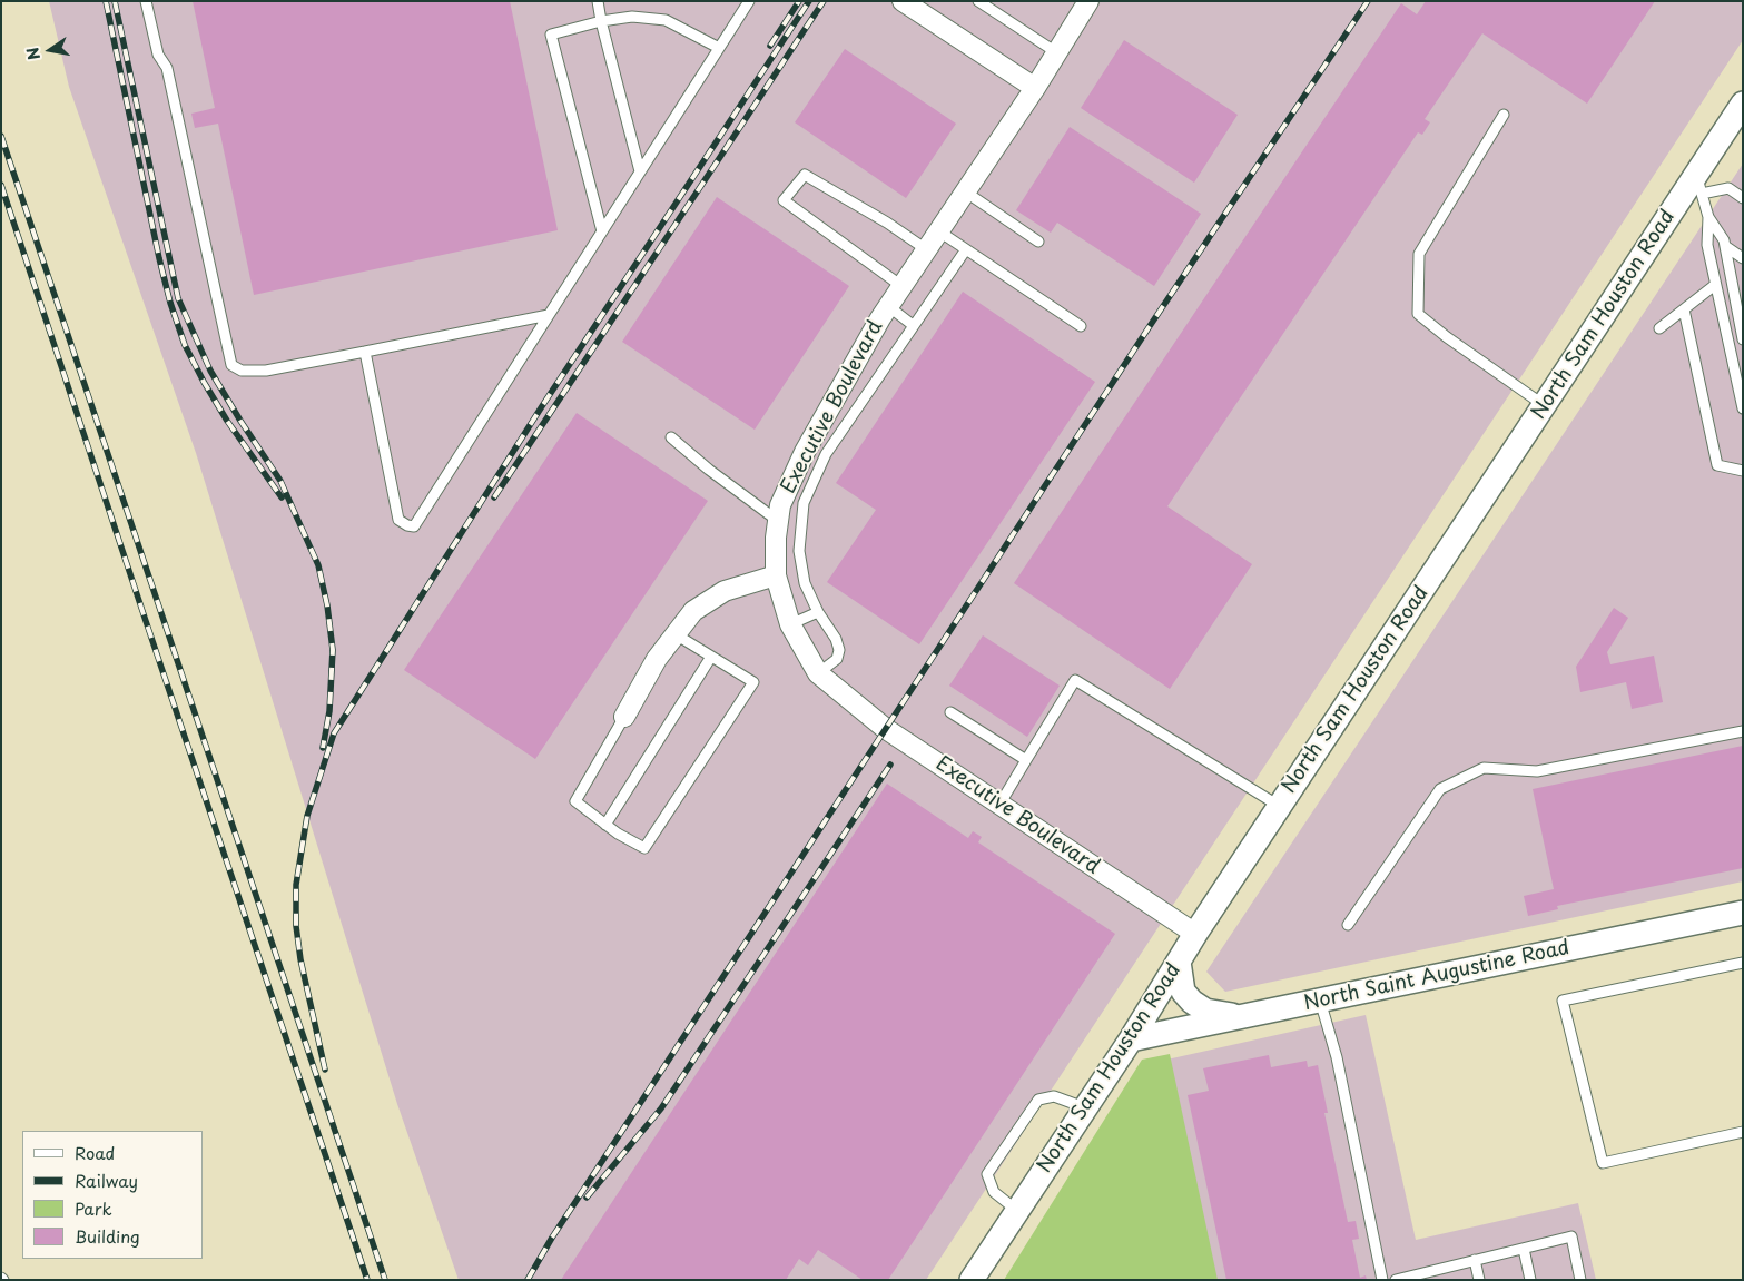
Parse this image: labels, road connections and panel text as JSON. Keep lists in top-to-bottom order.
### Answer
{
  "streets": {
    "street": ["North Sam Houston Road", "Executive Boulevard", "North Saint Augustine Road"]
  },
  "crossings": [
    ["North Sam Houston Road", "Executive Boulevard"],
    ["North Sam Houston Road", "North Saint Augustine Road"]
  ],
  "legend": [
    "Road",
    "Railway",
    "Park",
    "Building"
  ],
  "north": "left"
}
